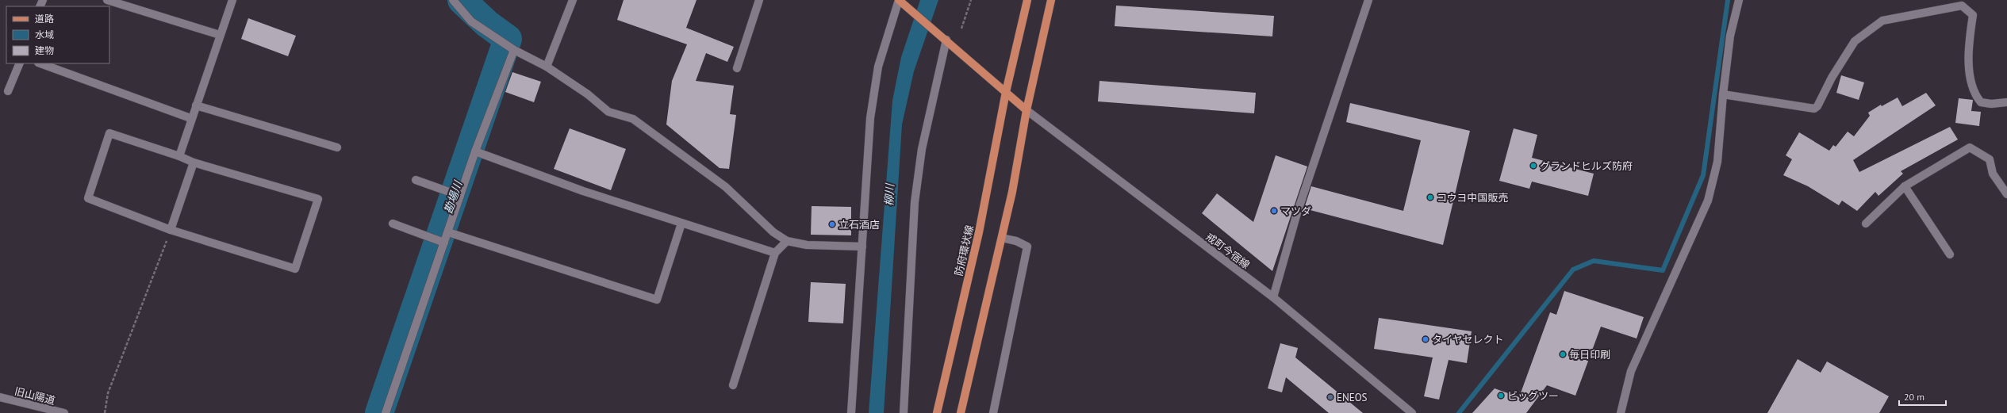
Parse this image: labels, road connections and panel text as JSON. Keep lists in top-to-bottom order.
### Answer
{
  "streets": {
    "main road": ["防府環状線"],
    "street": ["戒町今宿線", "旧山陽道"]
  },
  "water": ["柳川", "勘場川"],
  "places": [
    "グランドヒルズ防府",
    "コウヨ中国販売",
    "マツダ",
    "立石酒店",
    "タイヤセレクト",
    "毎日印刷",
    "ビッグツー",
    "ENEOS"
  ],
  "legend": ["道路", "水域", "建物"],
  "scale_bar": "20 m"
}
